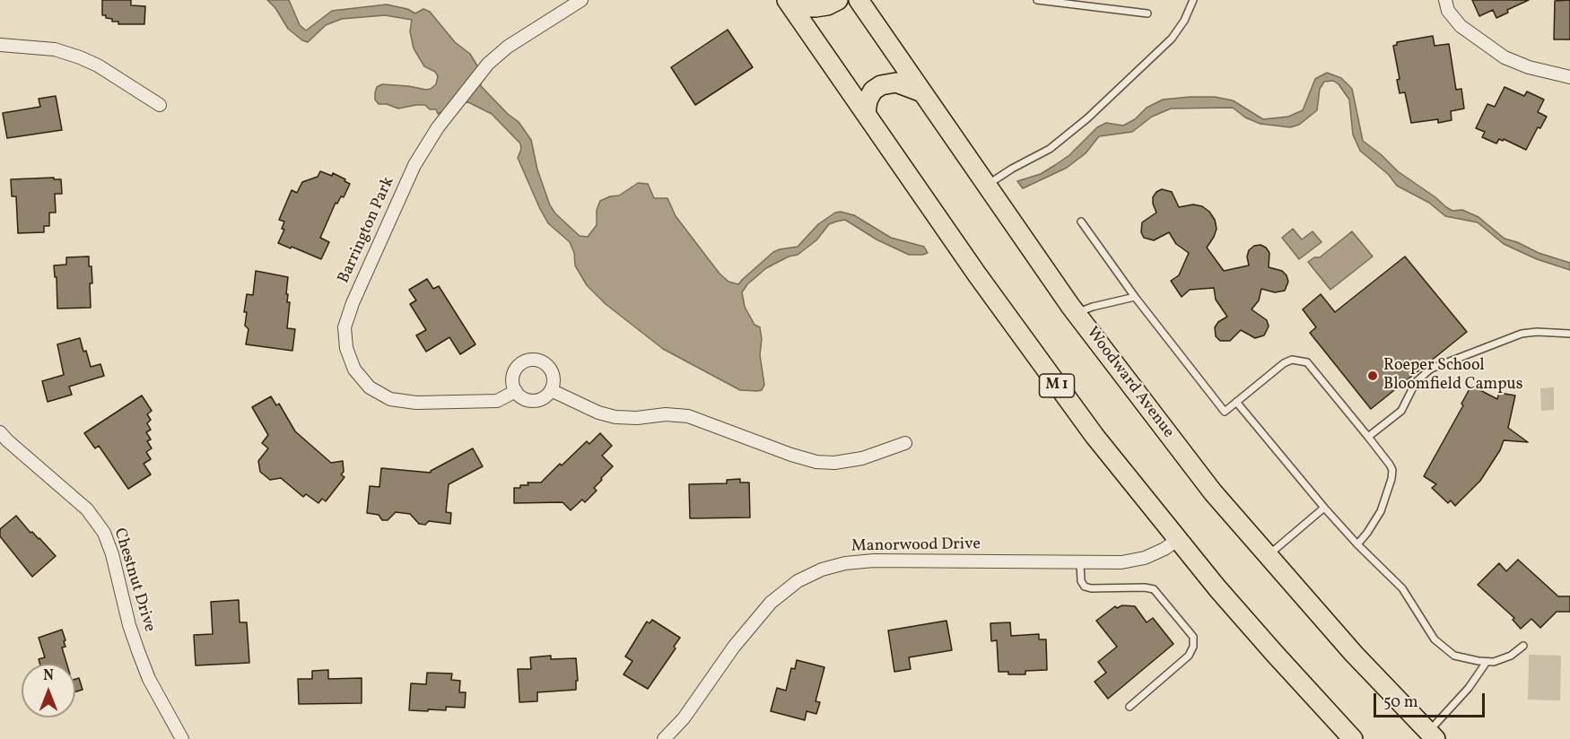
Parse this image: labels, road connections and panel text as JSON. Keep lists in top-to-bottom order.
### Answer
{
  "streets": {
    "main road": ["Woodward Avenue", "M 1"],
    "street": ["Barrington Park", "Manorwood Drive", "Chestnut Drive"]
  },
  "crossings": [
    ["M 1", "Manorwood Drive"]
  ],
  "places": ["Roeper School Bloomfield Campus"],
  "scale_bar": "50 m",
  "north": "top"
}
